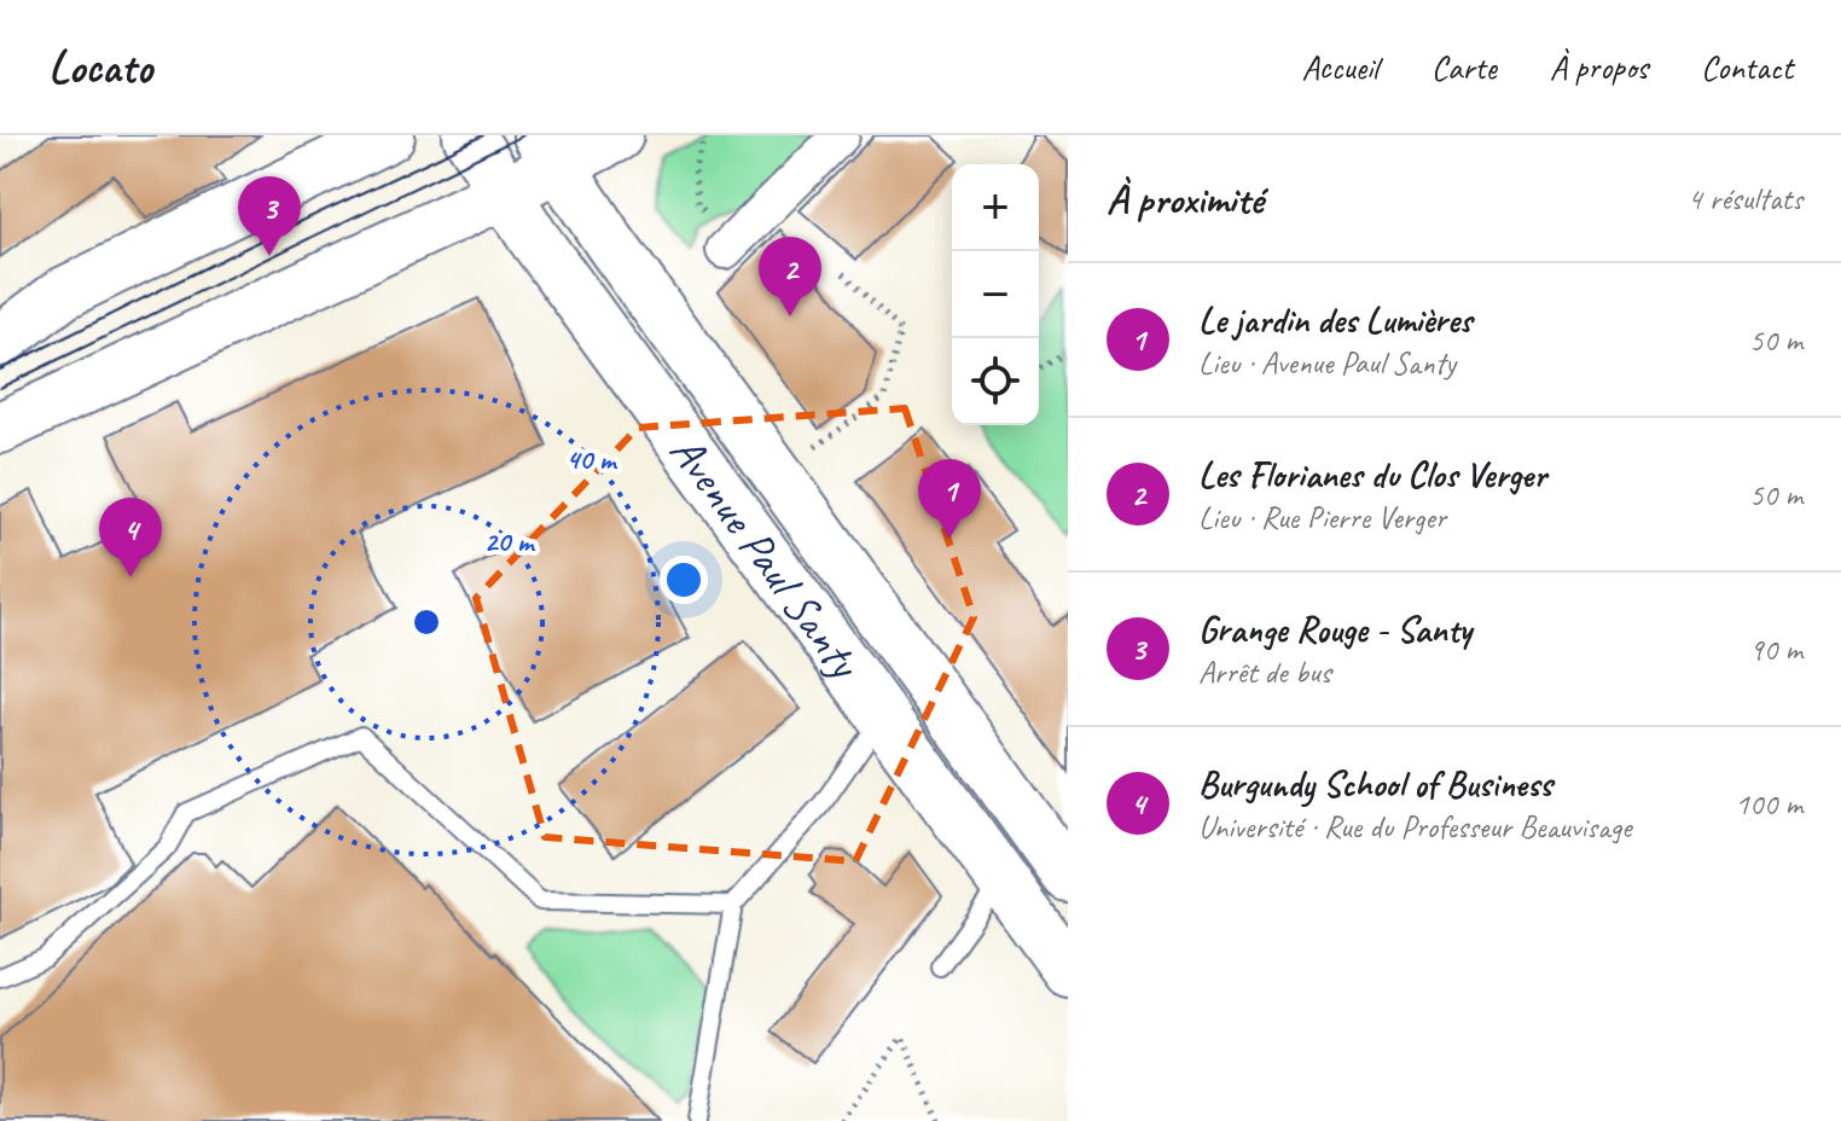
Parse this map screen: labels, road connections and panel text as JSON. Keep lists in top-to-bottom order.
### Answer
{
  "streets": {
    "main road": ["Avenue Paul Santy"]
  },
  "page": {
    "header": "Locato",
    "nav": [
      "Accueil",
      "Carte",
      "À propos",
      "Contact"
    ],
    "heading": ["À proximité", "4 résultats"],
    "map_buttons": ["+", "−"],
    "pins": [
      "3",
      "2",
      "1",
      "4"
    ],
    "list": [
      {
        "mark": "1",
        "name": "Le jardin des Lumières",
        "note": "Lieu · Avenue Paul Santy",
        "value": "50 m"
      },
      {
        "mark": "2",
        "name": "Les Florianes du Clos Verger",
        "note": "Lieu · Rue Pierre Verger",
        "value": "50 m"
      },
      {
        "mark": "3",
        "name": "Grange Rouge - Santy",
        "note": "Arrêt de bus",
        "value": "90 m"
      },
      {
        "mark": "4",
        "name": "Burgundy School of Business",
        "note": "Université · Rue du Professeur Beauvisage",
        "value": "100 m"
      }
    ]
  },
  "rings": ["40 m", "20 m"]
}
